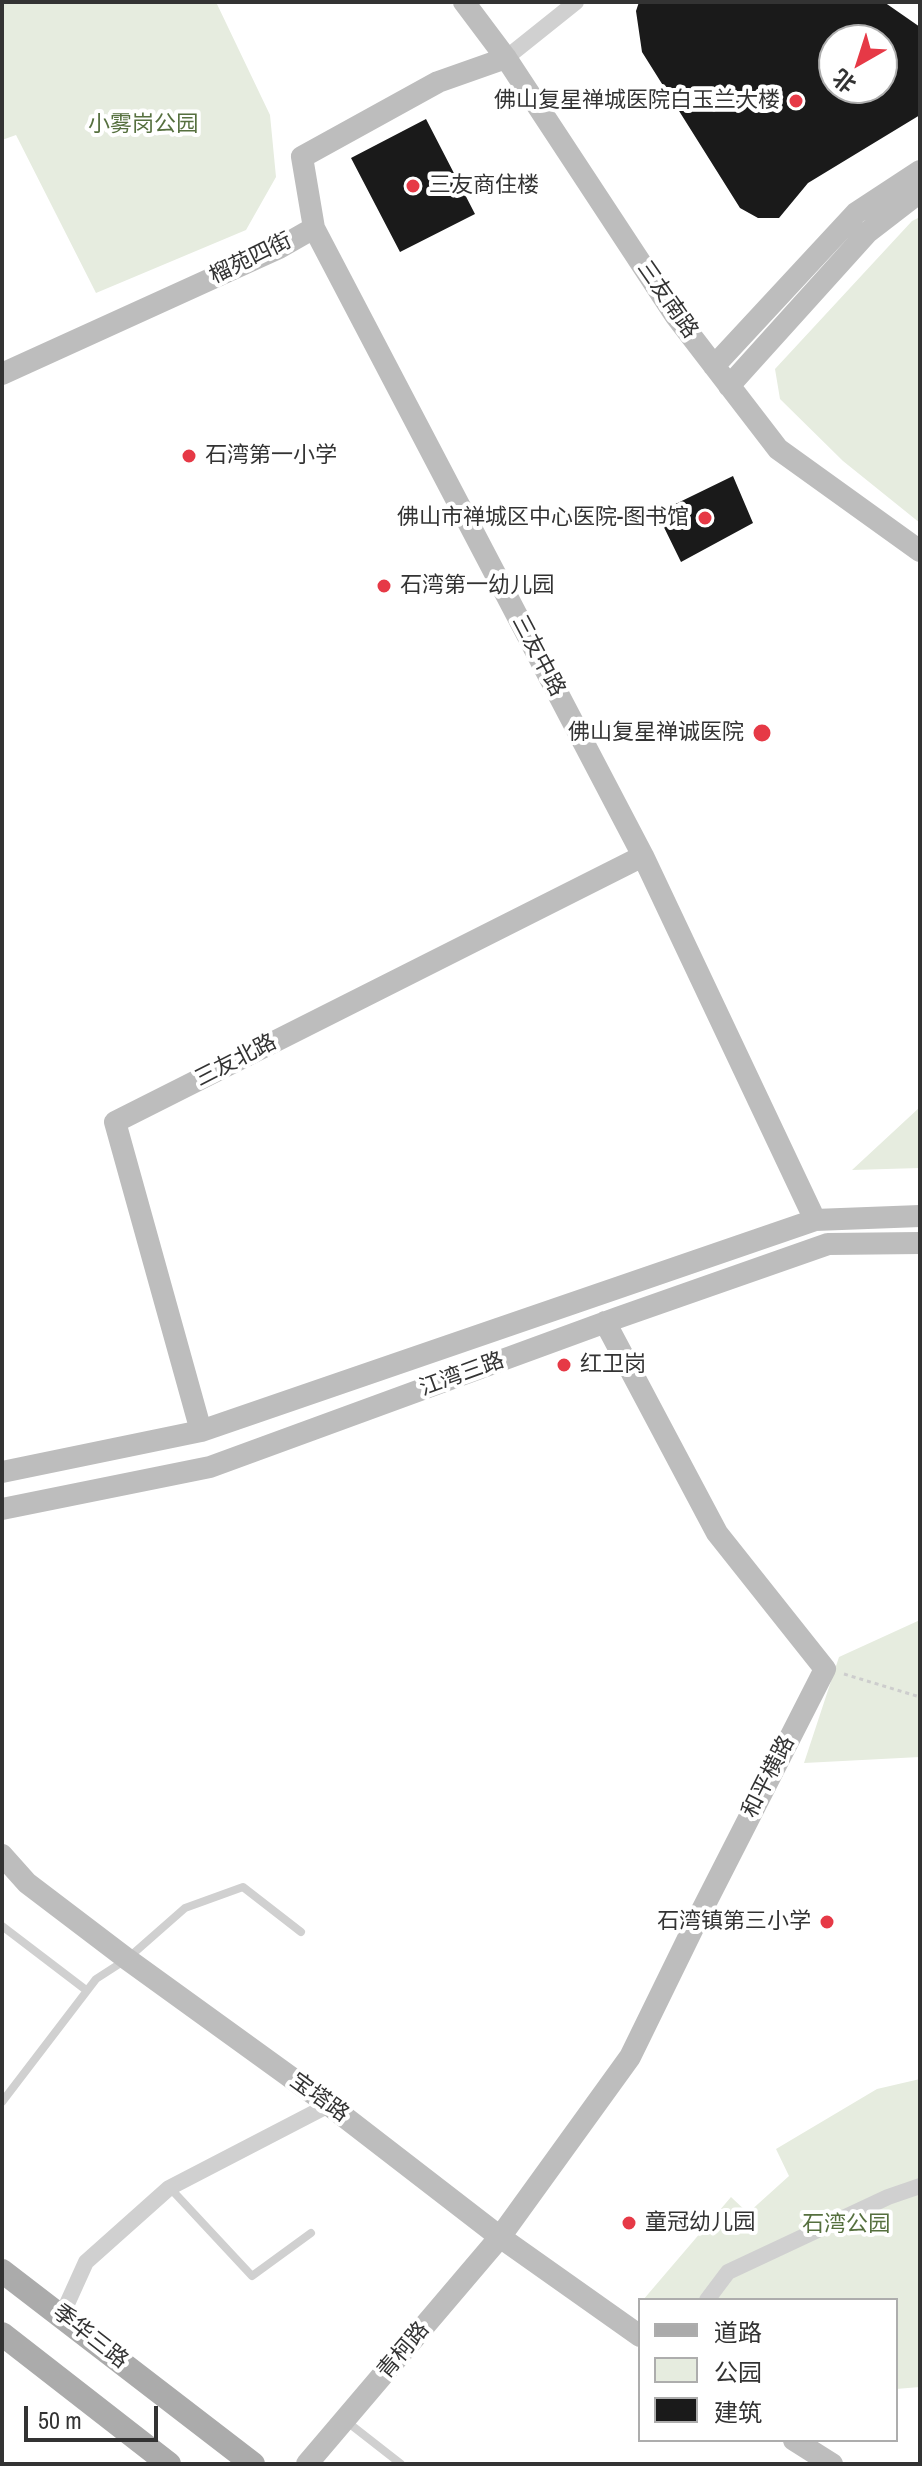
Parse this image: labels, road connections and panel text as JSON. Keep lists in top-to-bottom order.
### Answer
{
  "streets": {
    "main road": ["季华三路"],
    "street": [
      "榴苑四街",
      "三友南路",
      "三友中路",
      "三友北路",
      "江湾三路",
      "和平横路",
      "宝塔路",
      "青柯路"
    ]
  },
  "crossings": [
    ["榴苑四街", "三友南路"],
    ["榴苑四街", "三友中路"],
    ["三友中路", "三友北路"],
    ["三友中路", "江湾三路"],
    ["三友北路", "江湾三路"],
    ["和平横路", "宝塔路"],
    ["和平横路", "青柯路"],
    ["宝塔路", "青柯路"]
  ],
  "parks": ["小雾岗公园", "石湾公园"],
  "places": [
    "佛山复星禅城医院白玉兰大楼",
    "三友商住楼",
    "石湾第一小学",
    "佛山市禅城区中心医院-图书馆",
    "石湾第一幼儿园",
    "佛山复星禅诚医院",
    "红卫岗",
    "石湾镇第三小学",
    "童冠幼儿园"
  ],
  "legend": ["道路", "公园", "建筑"],
  "scale_bar": "50 m",
  "north": "bottom left"
}
